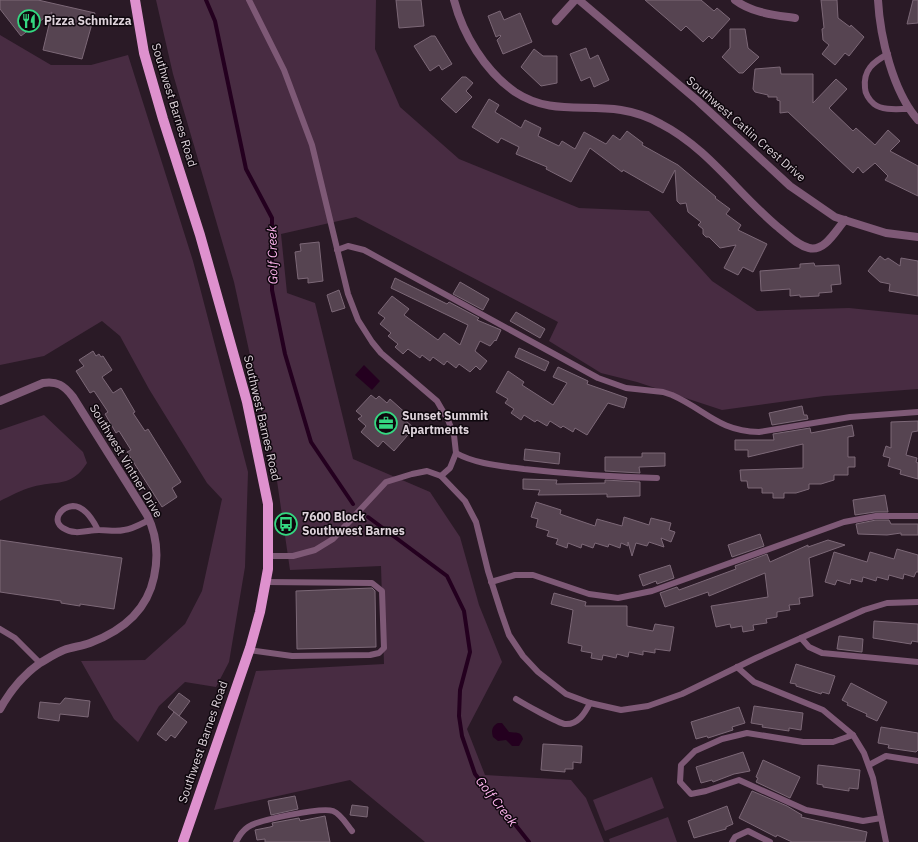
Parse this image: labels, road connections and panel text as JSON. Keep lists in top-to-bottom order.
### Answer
{
  "streets": {
    "main road": ["Southwest Barnes Road"],
    "street": ["Southwest Catlin Crest Drive", "Southwest Vintner Drive"]
  },
  "water": ["Golf Creek"],
  "places": {
    "restaurant": ["Pizza Schmizza"],
    "office": ["Sunset Summit Apartments"],
    "bus stop": ["7600 Block Southwest Barnes"]
  }
}
